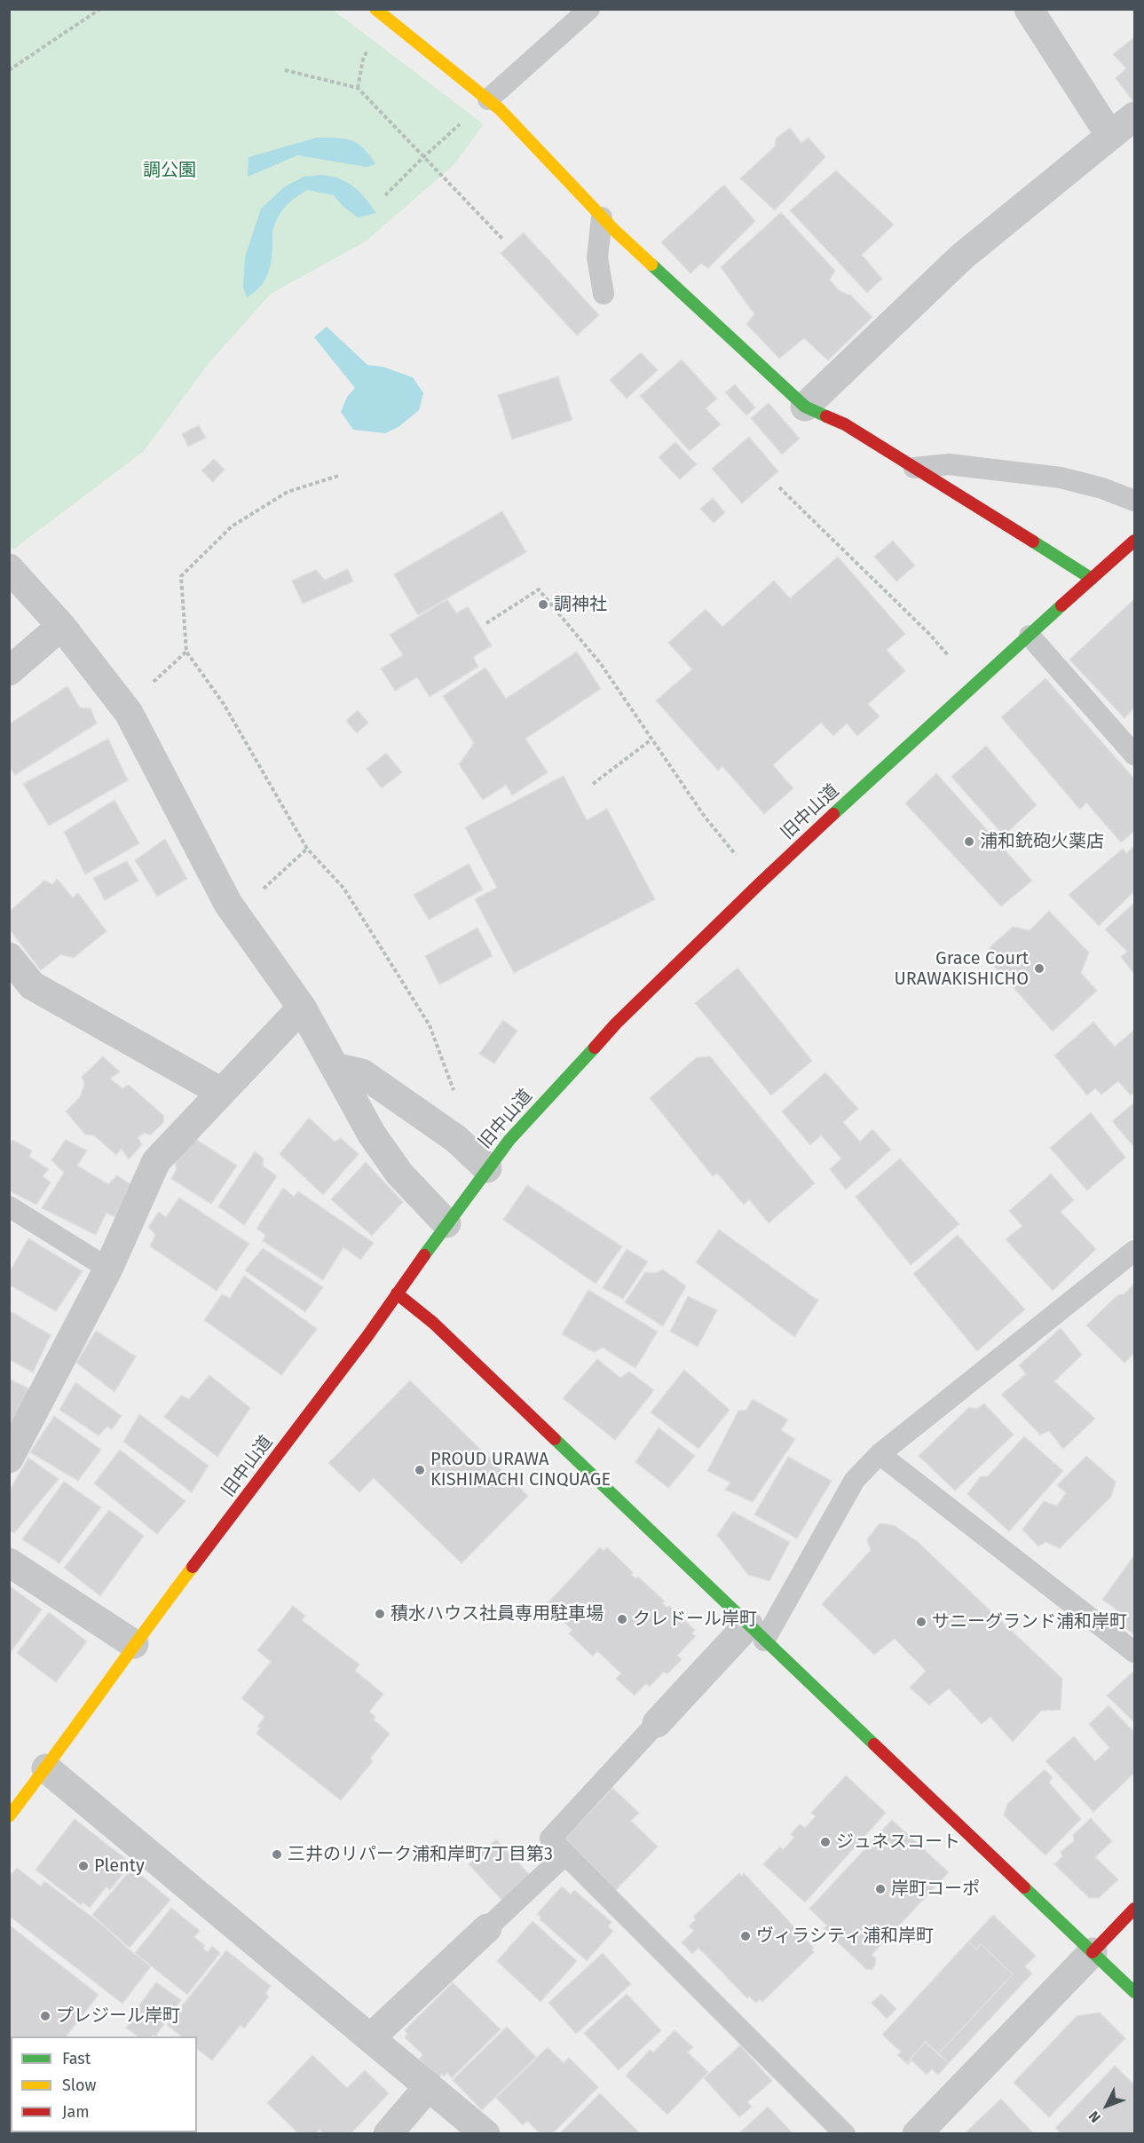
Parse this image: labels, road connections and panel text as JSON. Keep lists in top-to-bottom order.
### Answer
{
  "streets": {
    "street": ["旧中山道"]
  },
  "parks": ["調公園"],
  "places": [
    "調神社",
    "浦和銃砲火薬店",
    "Grace Court URAWAKISHICHO",
    "PROUD URAWA KISHIMACHI CINQUAGE",
    "積水ハウス社員専用駐車場",
    "クレドール岸町",
    "サニーグランド浦和岸町",
    "ジュネスコート",
    "三井のリパーク浦和岸町7丁目第3",
    "Plenty",
    "岸町コーポ",
    "ヴィラシティ浦和岸町",
    "プレジール岸町"
  ],
  "legend": ["Fast", "Slow", "Jam"],
  "north": "bottom left"
}
